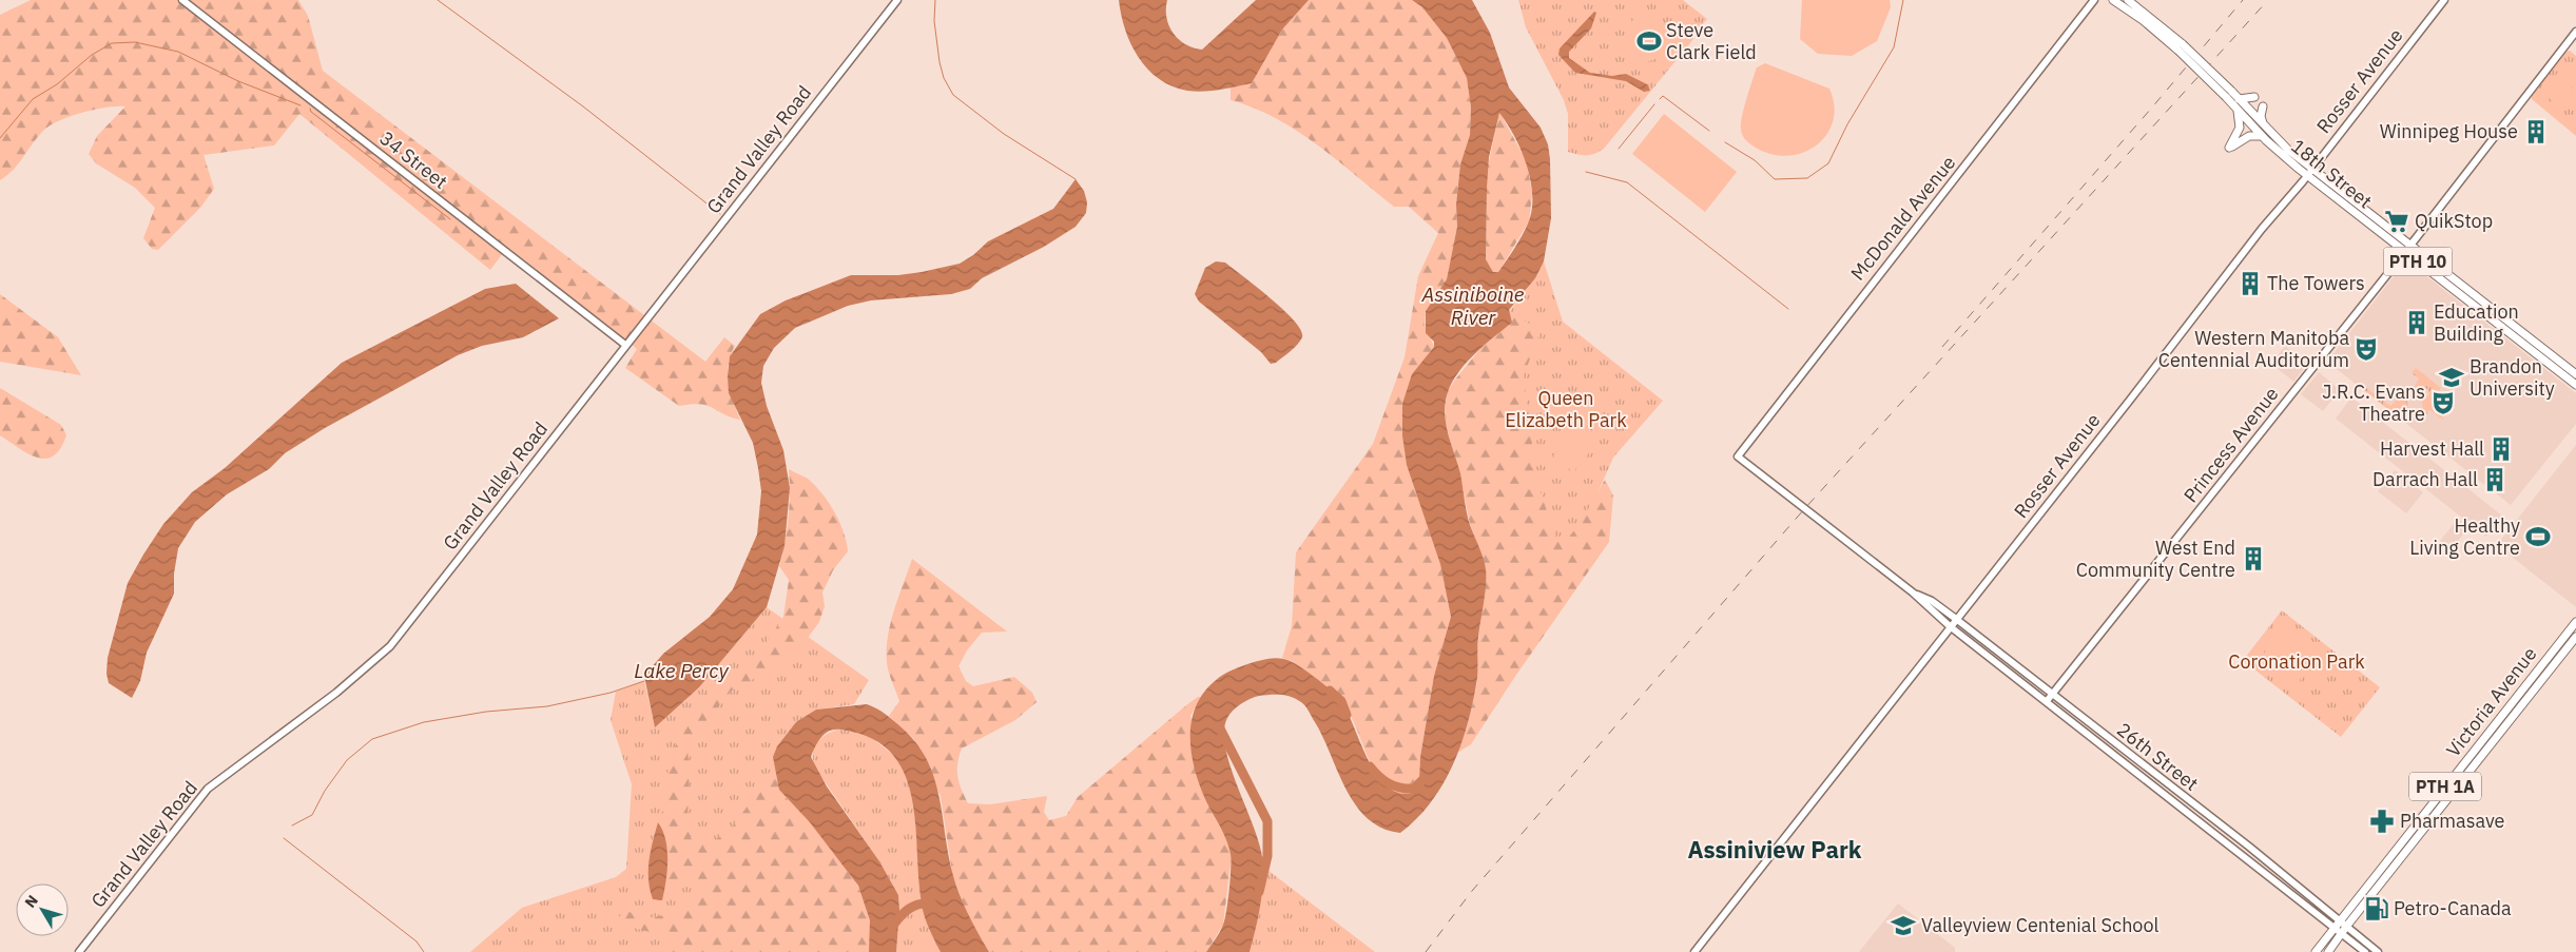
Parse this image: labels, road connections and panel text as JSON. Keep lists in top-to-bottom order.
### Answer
{
  "streets": {
    "main road": [
      "18th Street",
      "PTH 10",
      "Victoria Avenue",
      "PTH 1A"
    ],
    "street": [
      "Rosser Avenue",
      "Grand Valley Road",
      "34 Street",
      "McDonald Avenue",
      "Princess Avenue",
      "26th Street"
    ]
  },
  "crossings": [
    ["Rosser Avenue", "18th Street"],
    ["Rosser Avenue", "26th Street"],
    ["Grand Valley Road", "34 Street"],
    ["18th Street", "PTH 10"],
    ["18th Street", "Princess Avenue"],
    ["McDonald Avenue", "26th Street"],
    ["Princess Avenue", "26th Street"],
    ["Victoria Avenue", "26th Street"]
  ],
  "districts": ["Assiniview Park"],
  "water": ["Assiniboine River", "Lake Percy"],
  "parks": ["Queen Elizabeth Park", "Coronation Park"],
  "places": {
    "sports": ["Steve Clark Field", "Healthy Living Centre"],
    "building": [
      "Winnipeg House",
      "The Towers",
      "Education Building",
      "Harvest Hall",
      "Darrach Hall",
      "West End Community Centre"
    ],
    "supermarket": ["QuikStop"],
    "theatre": ["Western Manitoba Centennial Auditorium", "J.R.C. Evans Theatre"],
    "school or university": ["Brandon University", "Valleyview Centenial School"],
    "pharmacy": ["Pharmasave"],
    "fuel station": ["Petro-Canada"]
  },
  "north": "top left"
}
